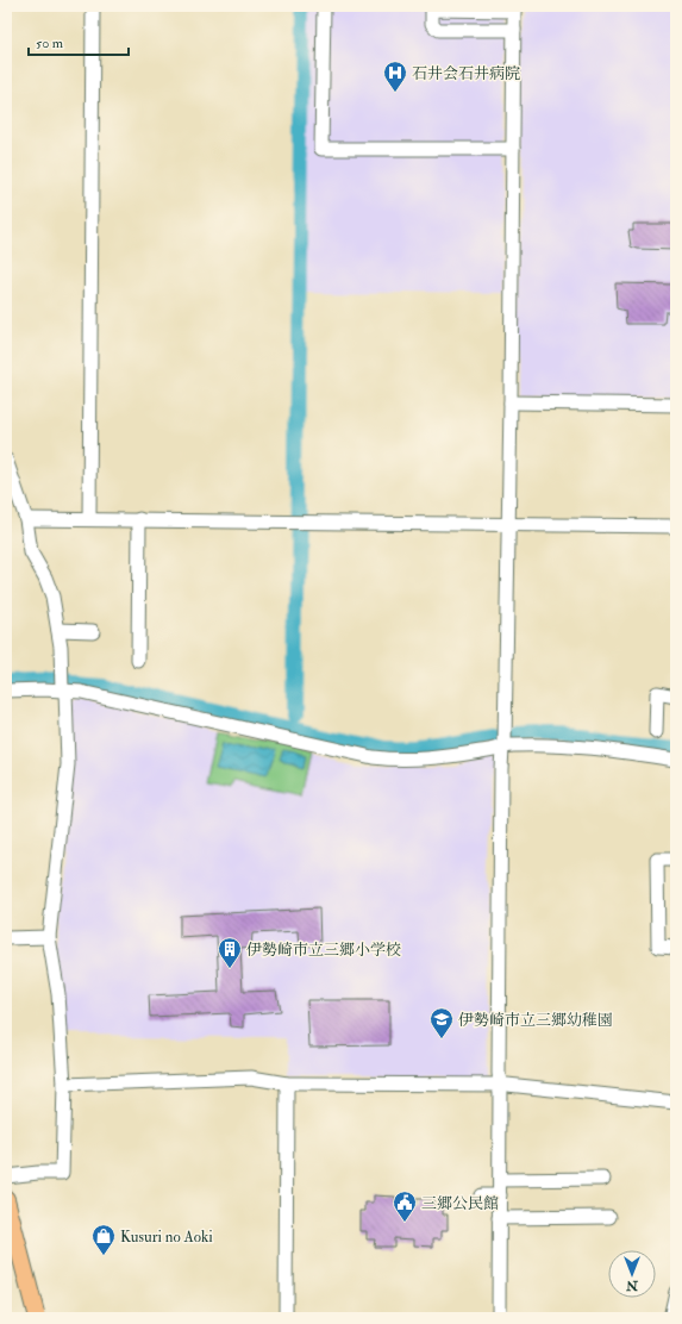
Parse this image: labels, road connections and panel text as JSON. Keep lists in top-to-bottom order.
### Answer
{
  "places": {
    "hospital": ["石井会石井病院"],
    "building": ["伊勢崎市立三郷小学校"],
    "school or university": ["伊勢崎市立三郷幼稚園"],
    "public building": ["三郷公民館"],
    "shop": ["Kusuri no Aoki"]
  },
  "scale_bar": "50 m",
  "north": "bottom"
}
